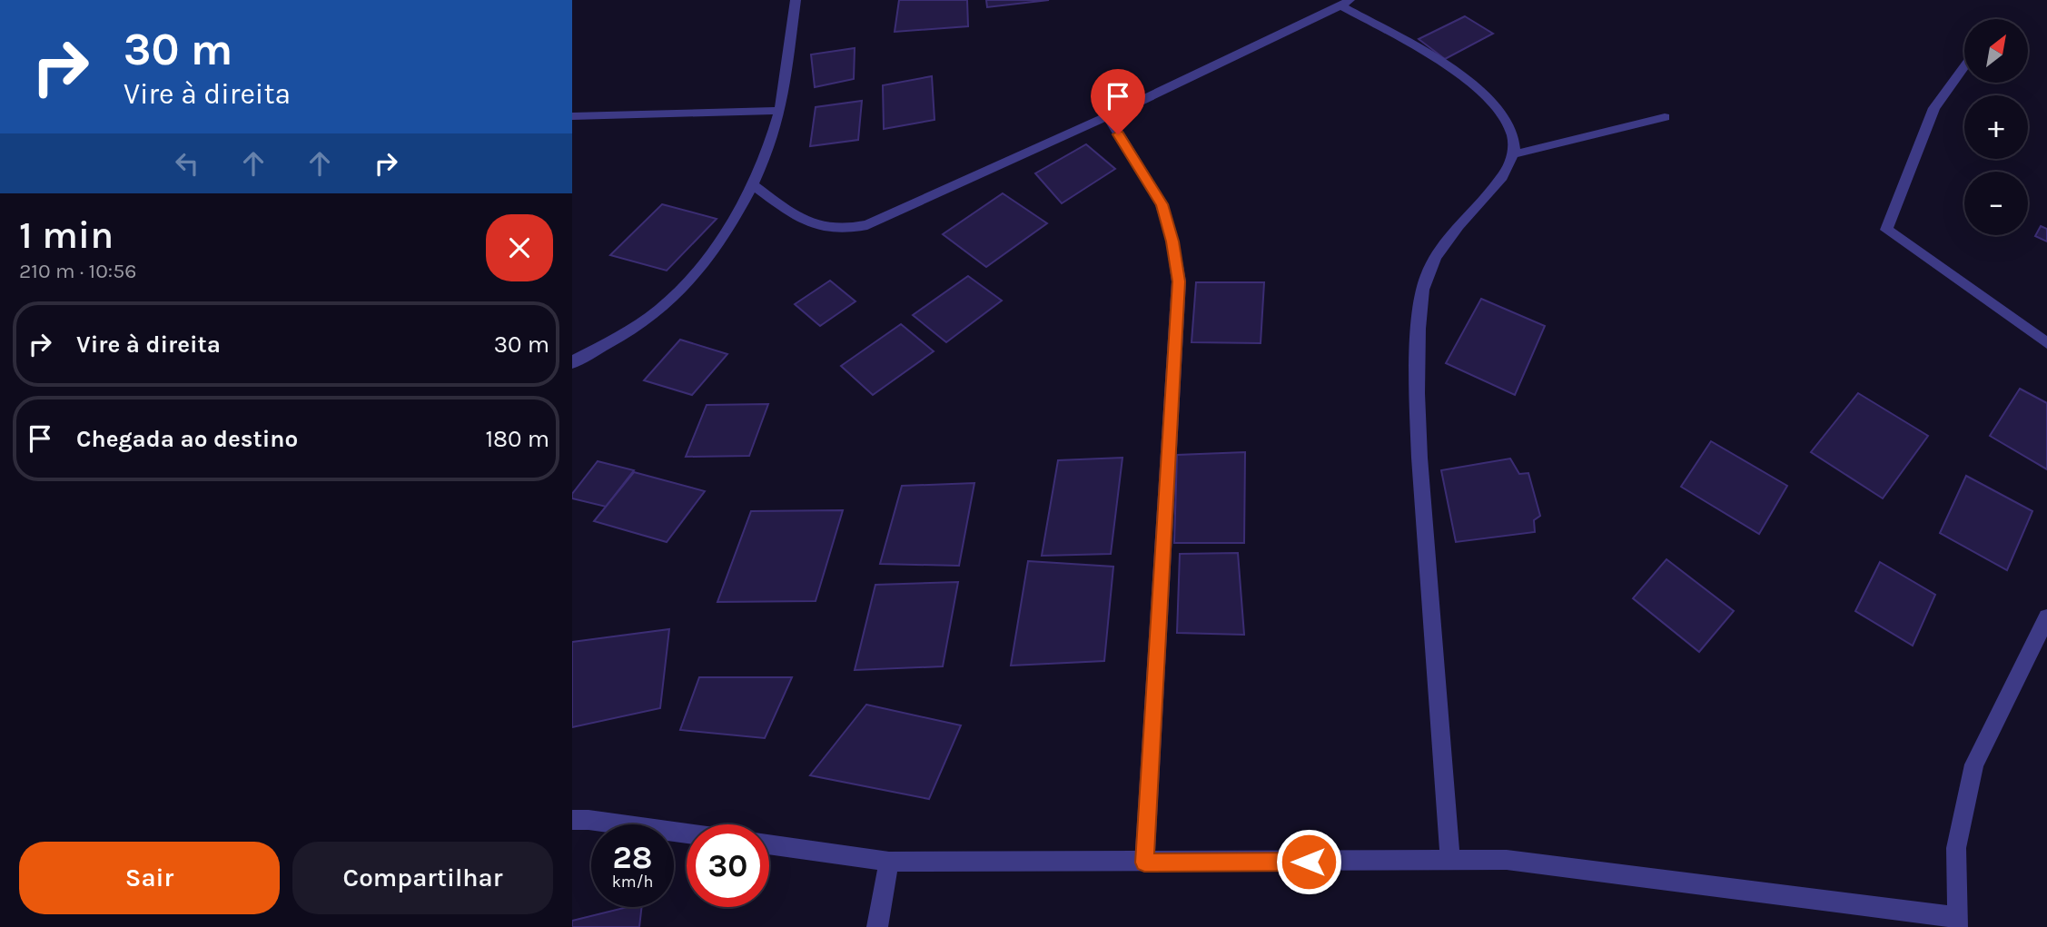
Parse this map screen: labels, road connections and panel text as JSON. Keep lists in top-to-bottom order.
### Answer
{
  "north": "top right",
  "page": {
    "turn": ["30 m", "Vire à direita"],
    "map_buttons": ["+", "−"],
    "heading": ["1 min", "210 m · 10:56"],
    "list": [
      {
        "name": "Vire à direita",
        "value": "30 m"
      },
      {
        "name": "Chegada ao destino",
        "value": "180 m"
      }
    ],
    "speed": "28 km/h",
    "limit": "30",
    "buttons": ["Sair", "Compartilhar"]
  }
}
